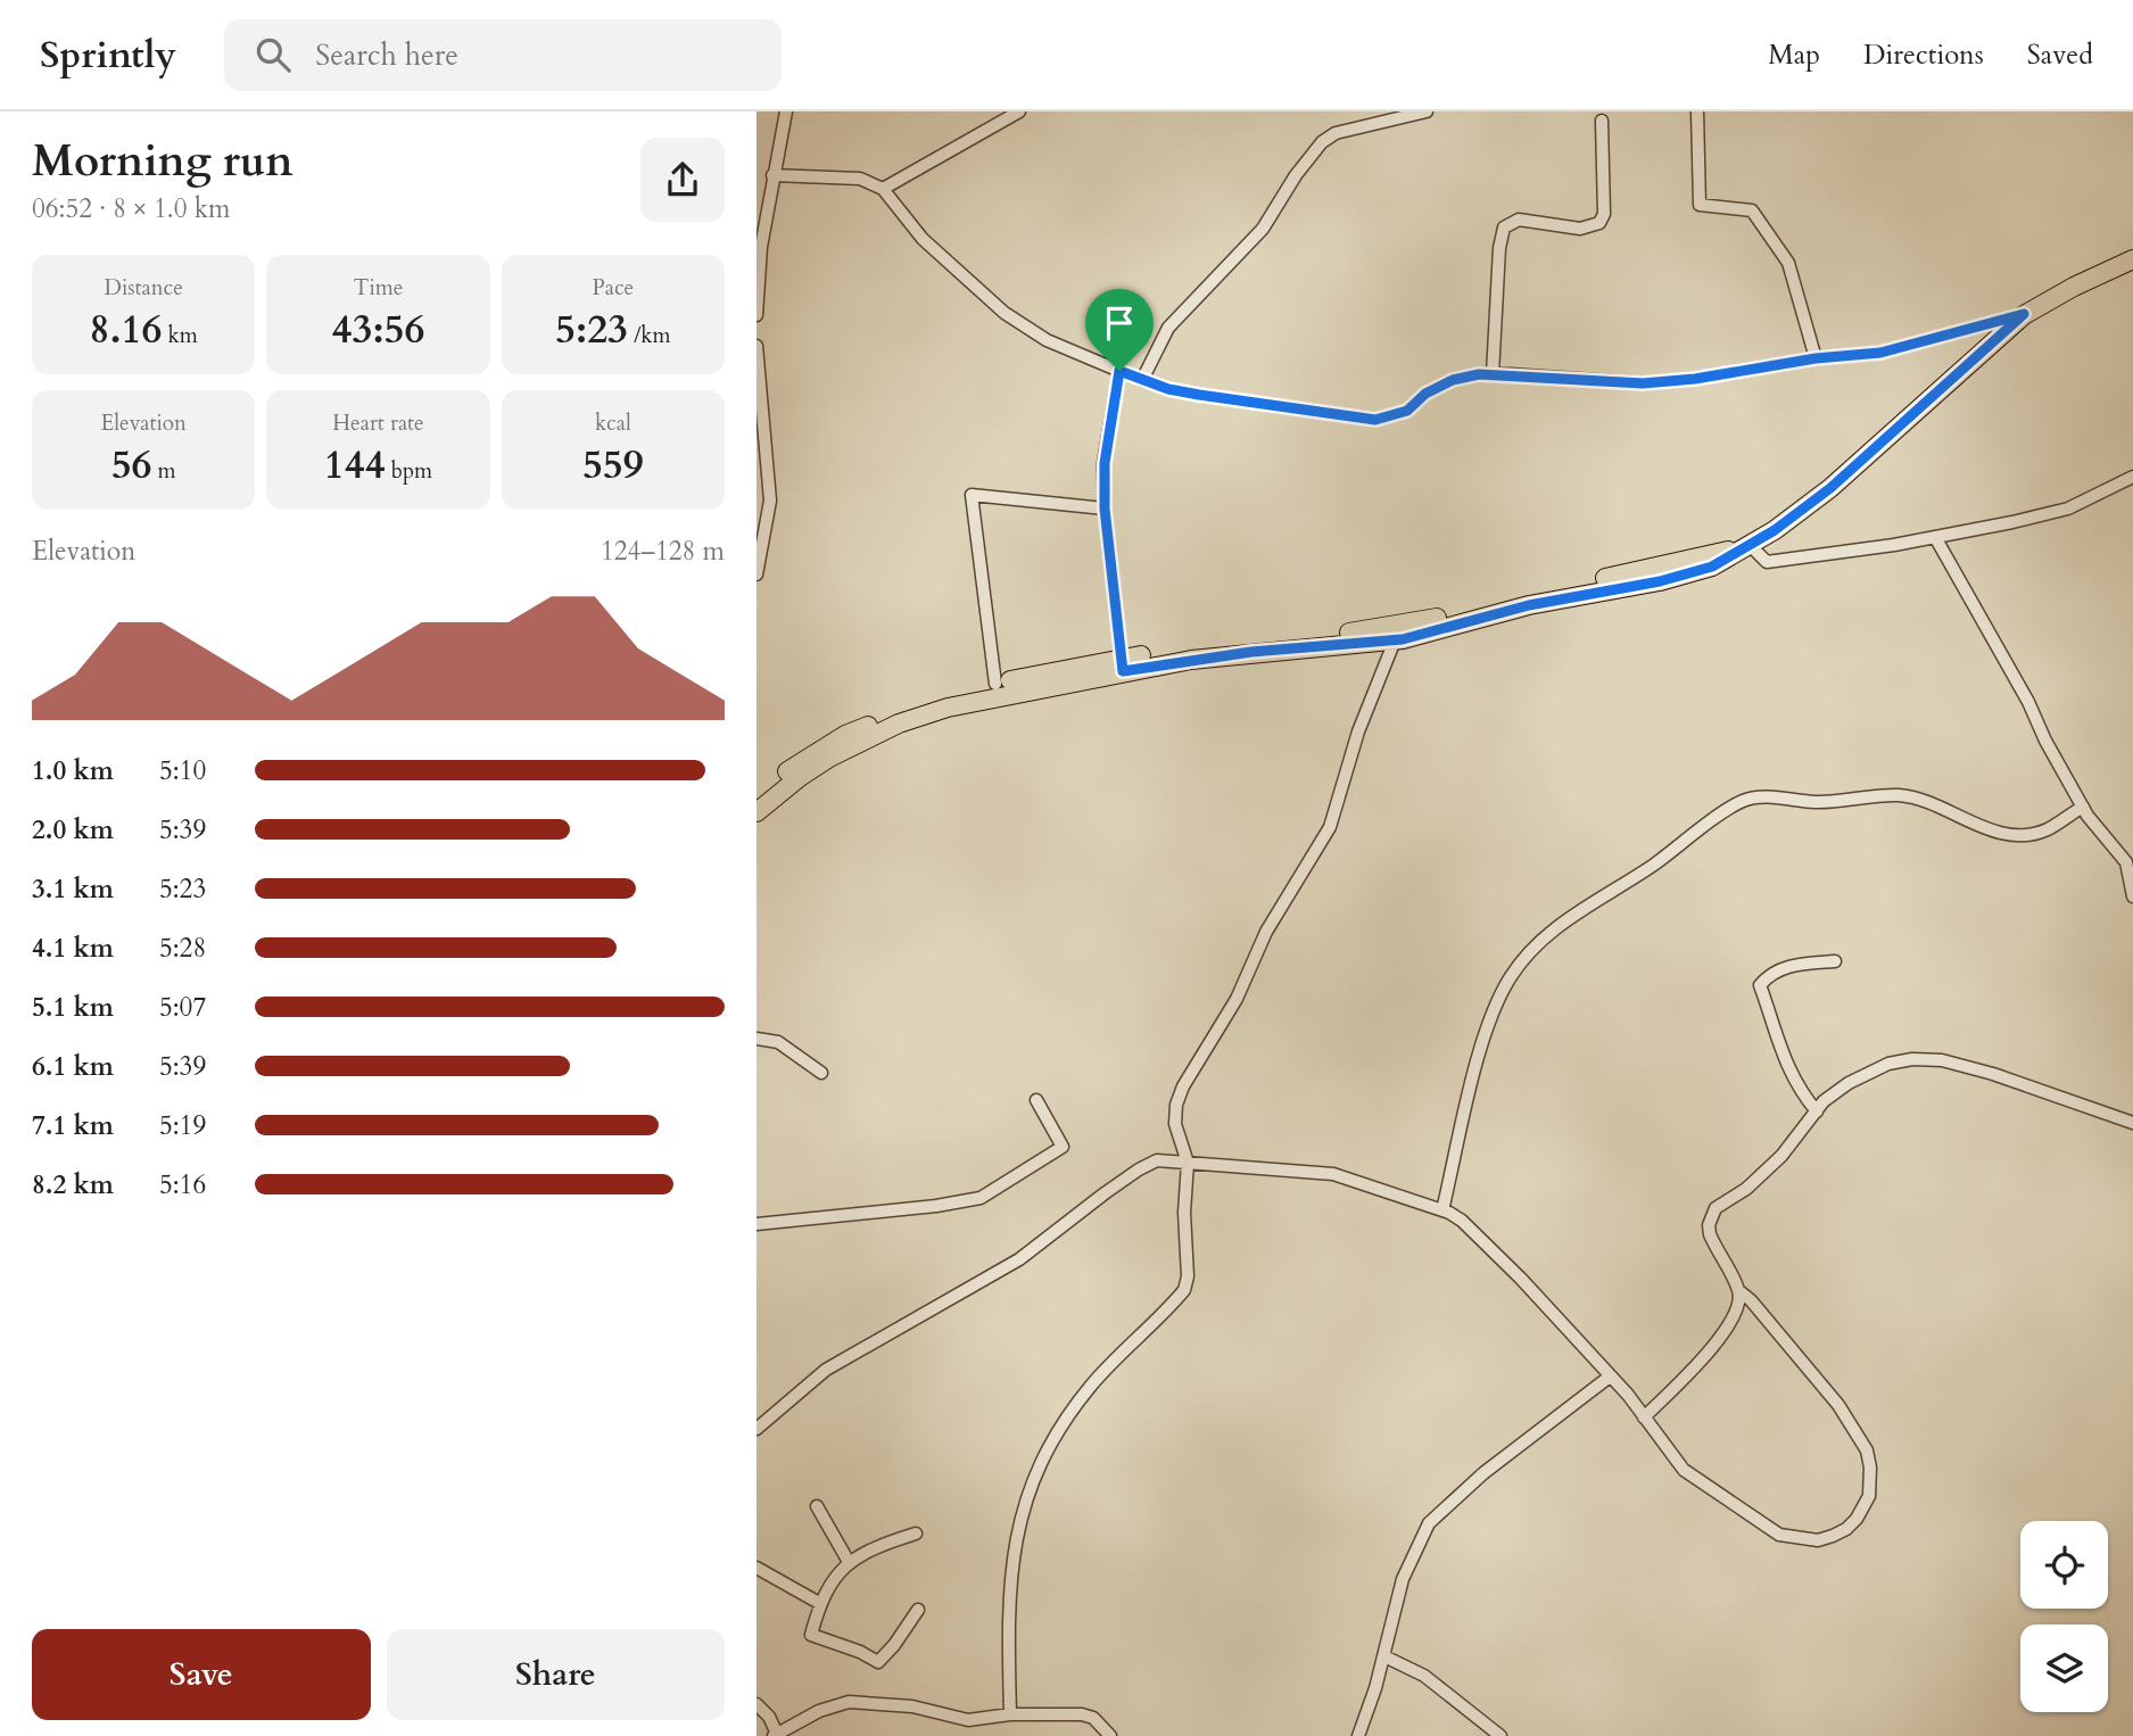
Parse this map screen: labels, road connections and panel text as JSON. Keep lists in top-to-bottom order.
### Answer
{
  "page": {
    "header": "Sprintly",
    "search": "Search here",
    "nav": ["Map", "Directions", "Saved"],
    "heading": ["Morning run", "06:52 · 8 × 1.0 km"],
    "stats": [
      ["Distance", "8.16 km"],
      ["Time", "43:56"],
      ["Pace", "5:23 /km"],
      ["Elevation", "56 m"],
      ["Heart rate", "144 bpm"],
      ["kcal", "559"]
    ],
    "chart": ["Elevation", "124–128 m"],
    "list": [
      {
        "name": "1.0 km",
        "note": "5:10"
      },
      {
        "name": "2.0 km",
        "note": "5:39"
      },
      {
        "name": "3.1 km",
        "note": "5:23"
      },
      {
        "name": "4.1 km",
        "note": "5:28"
      },
      {
        "name": "5.1 km",
        "note": "5:07"
      },
      {
        "name": "6.1 km",
        "note": "5:39"
      },
      {
        "name": "7.1 km",
        "note": "5:19"
      },
      {
        "name": "8.2 km",
        "note": "5:16"
      }
    ],
    "buttons": ["Save", "Share"]
  }
}
